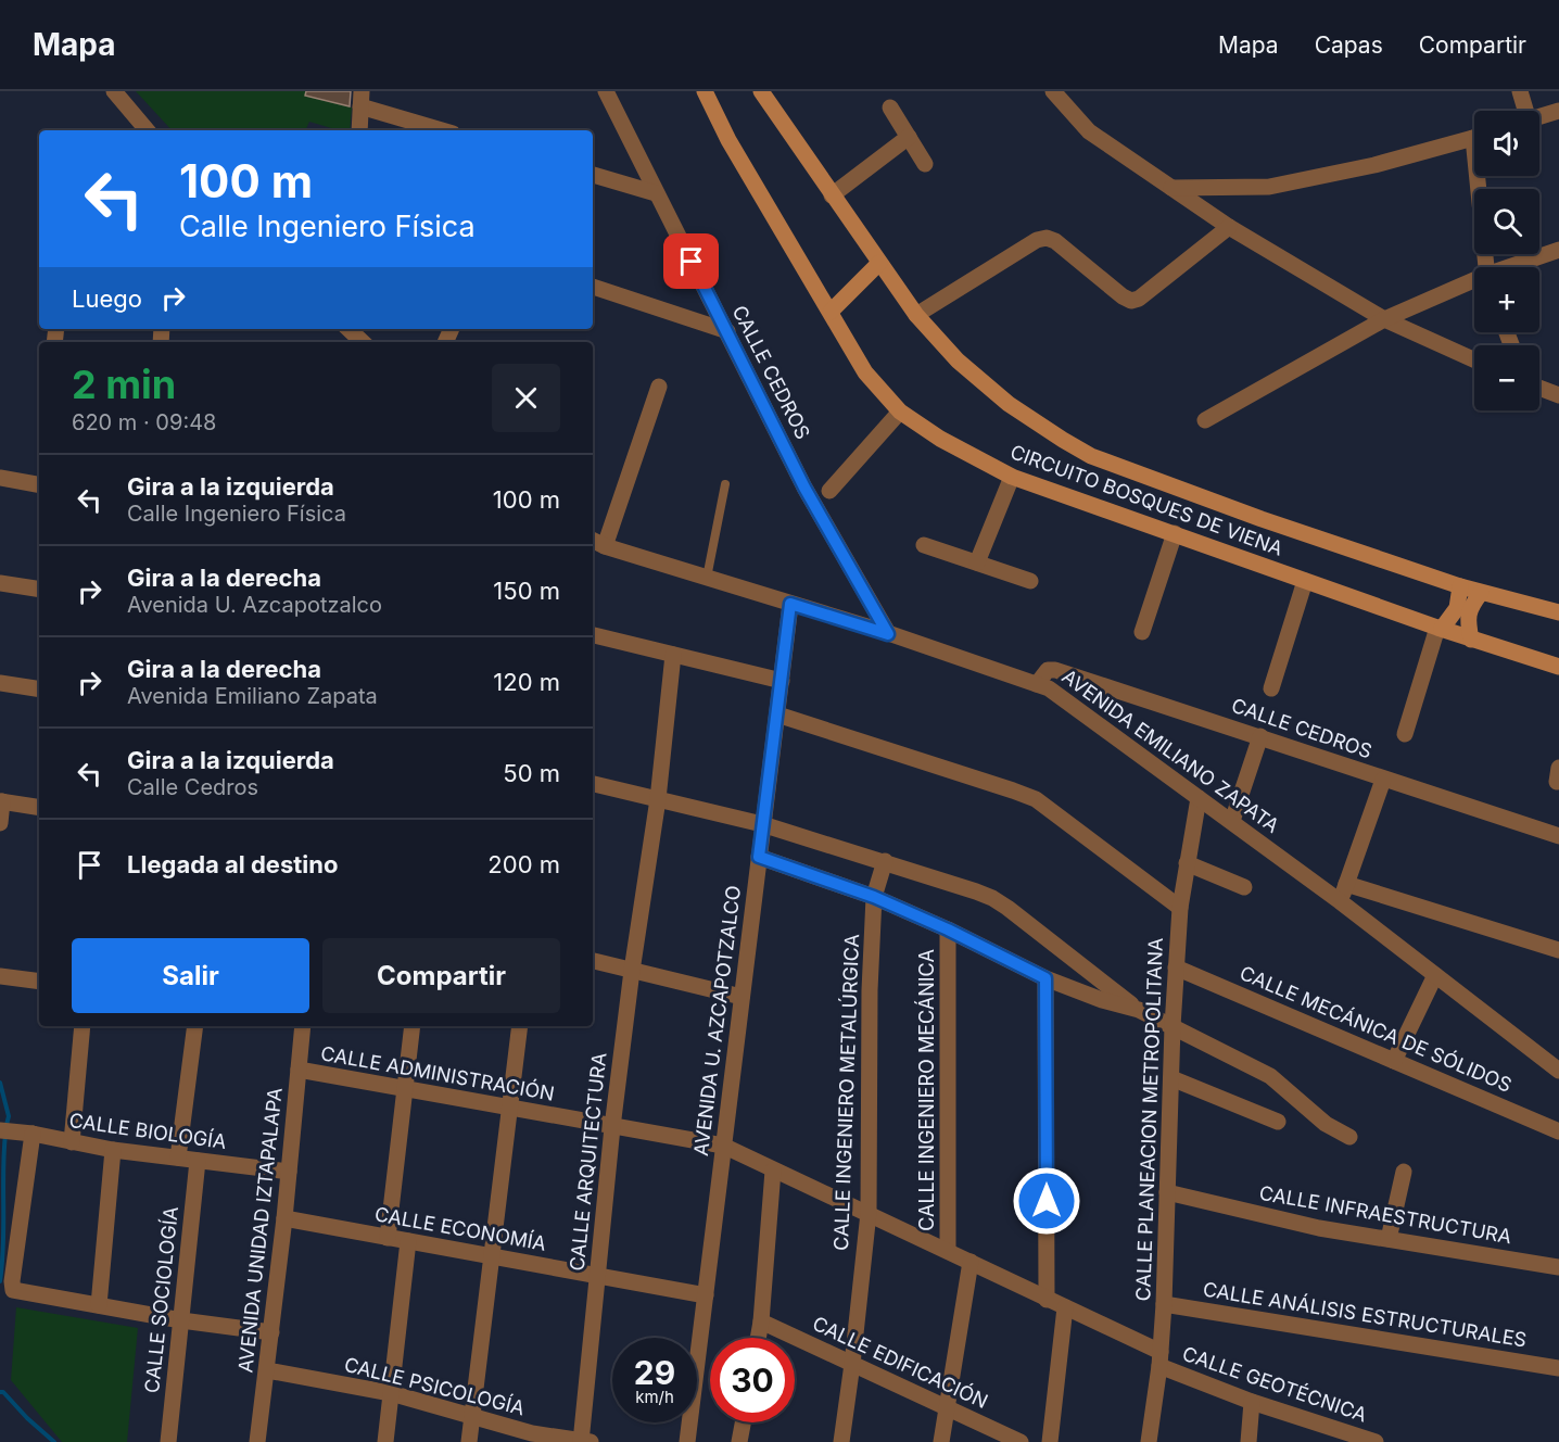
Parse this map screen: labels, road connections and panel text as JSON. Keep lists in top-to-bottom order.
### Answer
{
  "streets": {
    "main road": ["CIRCUITO BOSQUES DE VIENA"],
    "street": [
      "CALLE CEDROS",
      "AVENIDA EMILIANO ZAPATA",
      "AVENIDA U. AZCAPOTZALCO",
      "CALLE MECÁNICA DE SÓLIDOS",
      "CALLE ADMINISTRACIÓN",
      "CALLE INGENIERO MECÁNICA",
      "CALLE INGENIERO METALÚRGICA",
      "CALLE PLANEACION METROPOLITANA",
      "CALLE BIOLOGÍA",
      "CALLE ARQUITECTURA",
      "CALLE INFRAESTRUCTURA",
      "CALLE ECONOMÍA",
      "AVENIDA UNIDAD IZTAPALAPA",
      "CALLE SOCIOLOGÍA",
      "CALLE ANÁLISIS ESTRUCTURALES",
      "CALLE EDIFICACIÓN",
      "CALLE GEOTÉCNICA",
      "CALLE PSICOLOGÍA"
    ]
  },
  "crossings": [
    ["CALLE CEDROS", "AVENIDA EMILIANO ZAPATA"],
    ["AVENIDA EMILIANO ZAPATA", "AVENIDA U. AZCAPOTZALCO"],
    ["AVENIDA EMILIANO ZAPATA", "CALLE PLANEACION METROPOLITANA"],
    ["AVENIDA U. AZCAPOTZALCO", "CALLE ADMINISTRACIÓN"],
    ["AVENIDA U. AZCAPOTZALCO", "CALLE ECONOMÍA"],
    ["CALLE MECÁNICA DE SÓLIDOS", "CALLE PLANEACION METROPOLITANA"],
    ["CALLE ADMINISTRACIÓN", "CALLE INGENIERO MECÁNICA"],
    ["CALLE ADMINISTRACIÓN", "CALLE INGENIERO METALÚRGICA"],
    ["CALLE ADMINISTRACIÓN", "CALLE ARQUITECTURA"],
    ["CALLE ADMINISTRACIÓN", "AVENIDA UNIDAD IZTAPALAPA"],
    ["CALLE ADMINISTRACIÓN", "CALLE GEOTÉCNICA"],
    ["CALLE INGENIERO MECÁNICA", "CALLE GEOTÉCNICA"],
    ["CALLE INGENIERO METALÚRGICA", "CALLE EDIFICACIÓN"],
    ["CALLE PLANEACION METROPOLITANA", "CALLE INFRAESTRUCTURA"],
    ["CALLE PLANEACION METROPOLITANA", "CALLE ANÁLISIS ESTRUCTURALES"],
    ["CALLE PLANEACION METROPOLITANA", "CALLE GEOTÉCNICA"],
    ["CALLE BIOLOGÍA", "AVENIDA UNIDAD IZTAPALAPA"],
    ["CALLE BIOLOGÍA", "CALLE SOCIOLOGÍA"],
    ["CALLE ARQUITECTURA", "CALLE ECONOMÍA"],
    ["CALLE ARQUITECTURA", "CALLE PSICOLOGÍA"],
    ["CALLE ECONOMÍA", "AVENIDA UNIDAD IZTAPALAPA"],
    ["AVENIDA UNIDAD IZTAPALAPA", "CALLE PSICOLOGÍA"]
  ],
  "page": {
    "header": "Mapa",
    "nav": ["Mapa", "Capas", "Compartir"],
    "map_buttons": ["+", "−"],
    "turn": ["100 m", "Calle Ingeniero Física"],
    "then": "Luego",
    "heading": ["2 min", "620 m · 09:48"],
    "list": [
      {
        "name": "Gira a la izquierda",
        "note": "Calle Ingeniero Física",
        "value": "100 m"
      },
      {
        "name": "Gira a la derecha",
        "note": "Avenida U. Azcapotzalco",
        "value": "150 m"
      },
      {
        "name": "Gira a la derecha",
        "note": "Avenida Emiliano Zapata",
        "value": "120 m"
      },
      {
        "name": "Gira a la izquierda",
        "note": "Calle Cedros",
        "value": "50 m"
      },
      {
        "name": "Llegada al destino",
        "value": "200 m"
      }
    ],
    "buttons": ["Salir", "Compartir"],
    "speed": "29 km/h",
    "limit": "30"
  }
}
